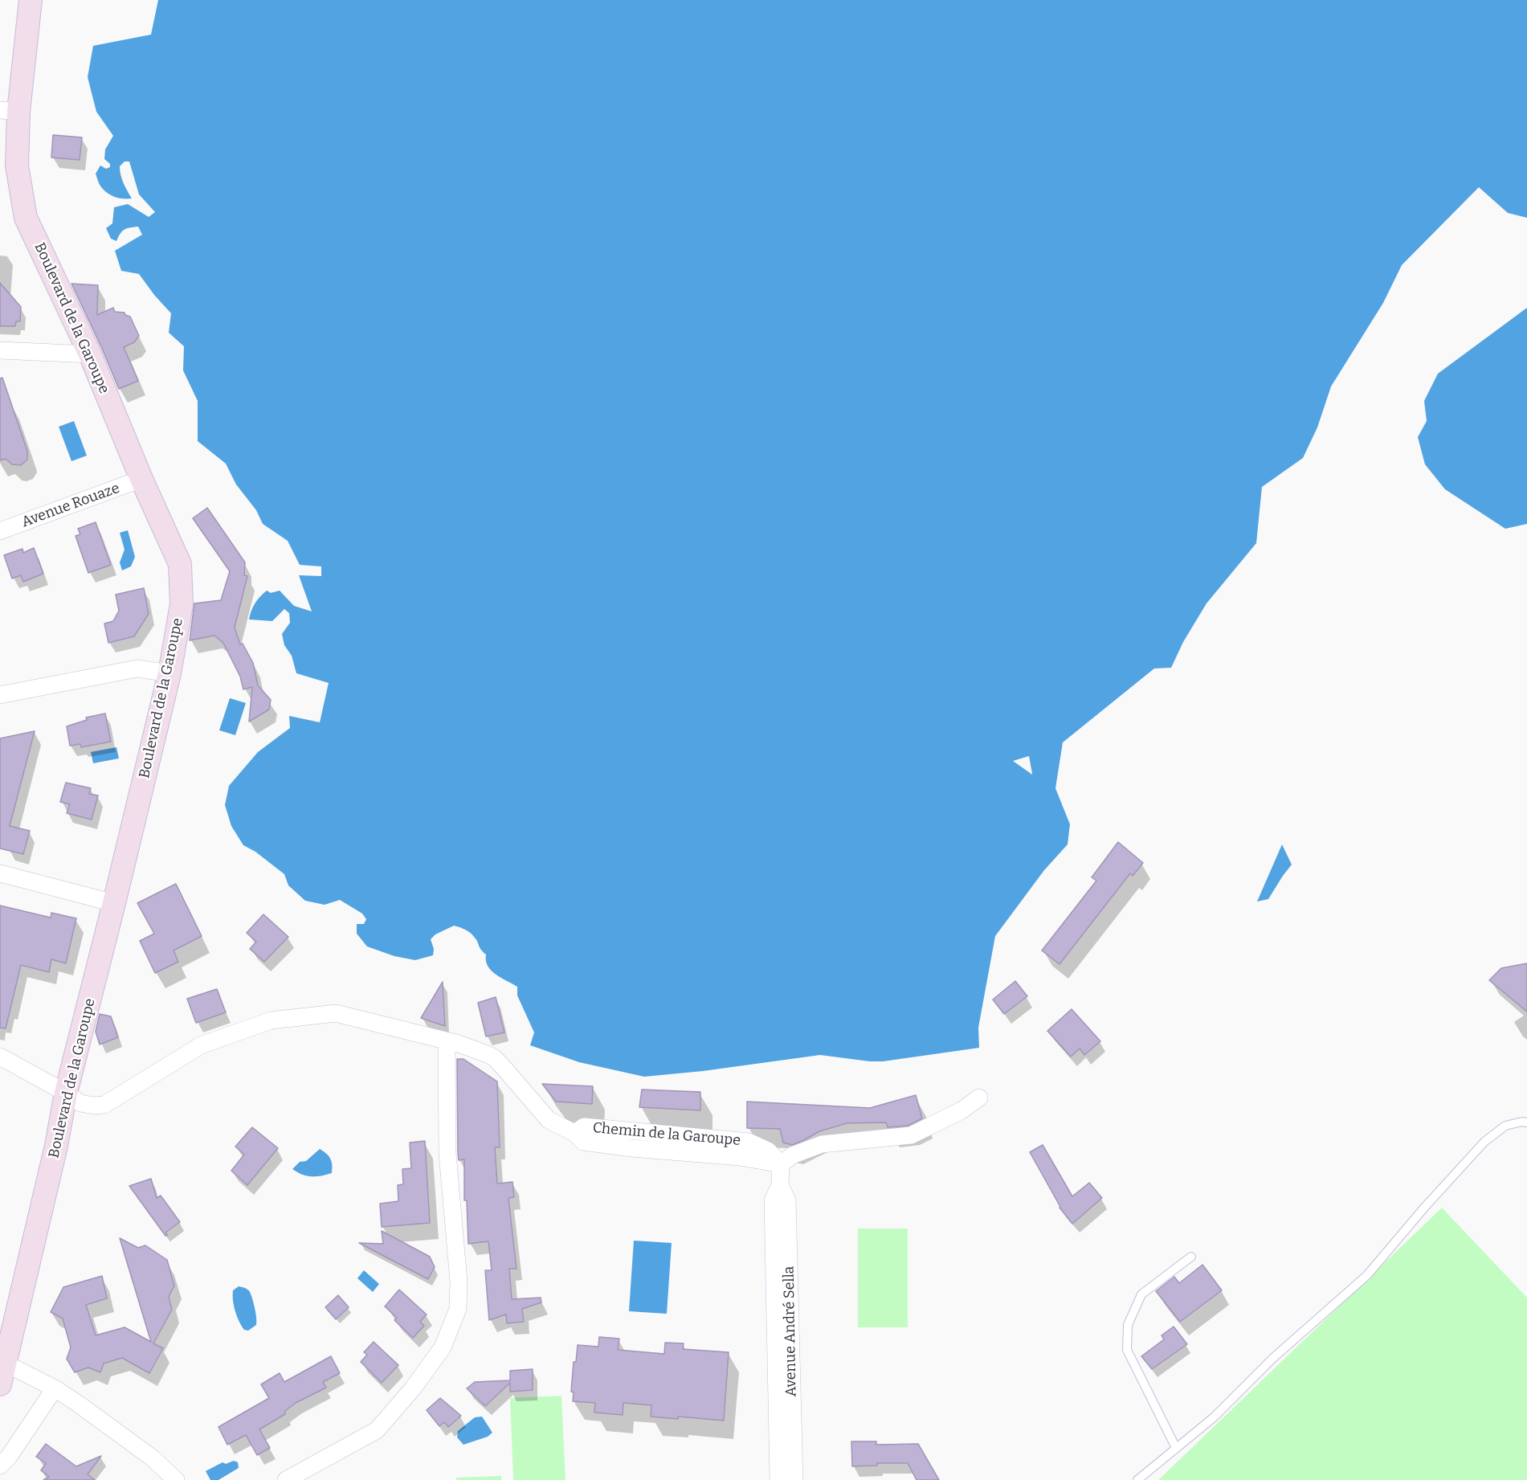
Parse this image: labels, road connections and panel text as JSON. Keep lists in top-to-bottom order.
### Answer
{
  "streets": {
    "street": [
      "Boulevard de la Garoupe",
      "Avenue Rouaze",
      "Chemin de la Garoupe",
      "Avenue André Sella"
    ]
  },
  "crossings": [
    ["Boulevard de la Garoupe", "Avenue Rouaze"],
    ["Boulevard de la Garoupe", "Chemin de la Garoupe"],
    ["Chemin de la Garoupe", "Avenue André Sella"]
  ]
}
